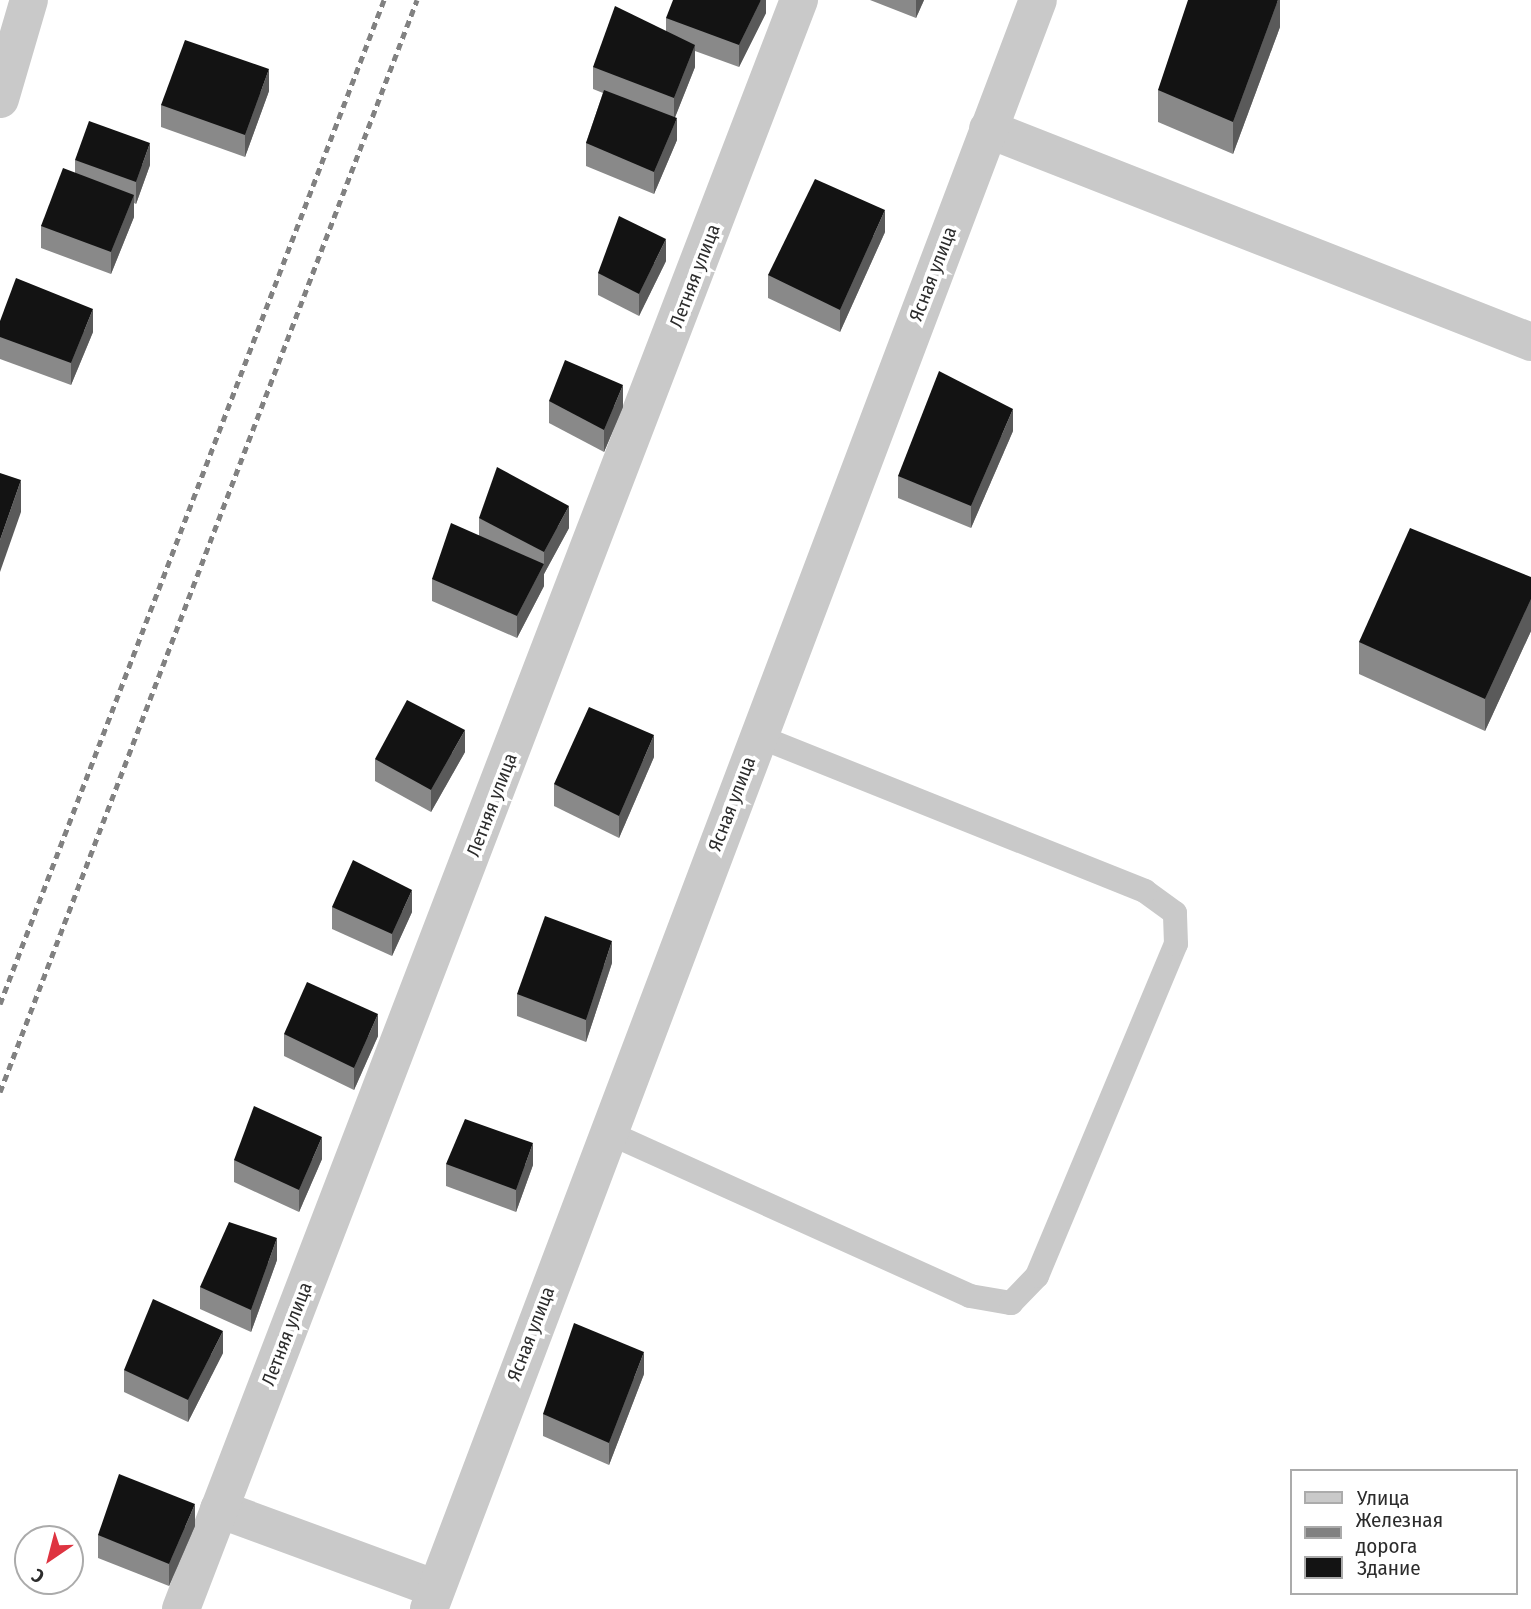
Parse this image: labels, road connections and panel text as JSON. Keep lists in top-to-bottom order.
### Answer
{
  "streets": {
    "street": ["Ясная улица", "Летняя улица"]
  },
  "legend": ["Улица", "Железная дорога", "Здание"],
  "north": "bottom left"
}
